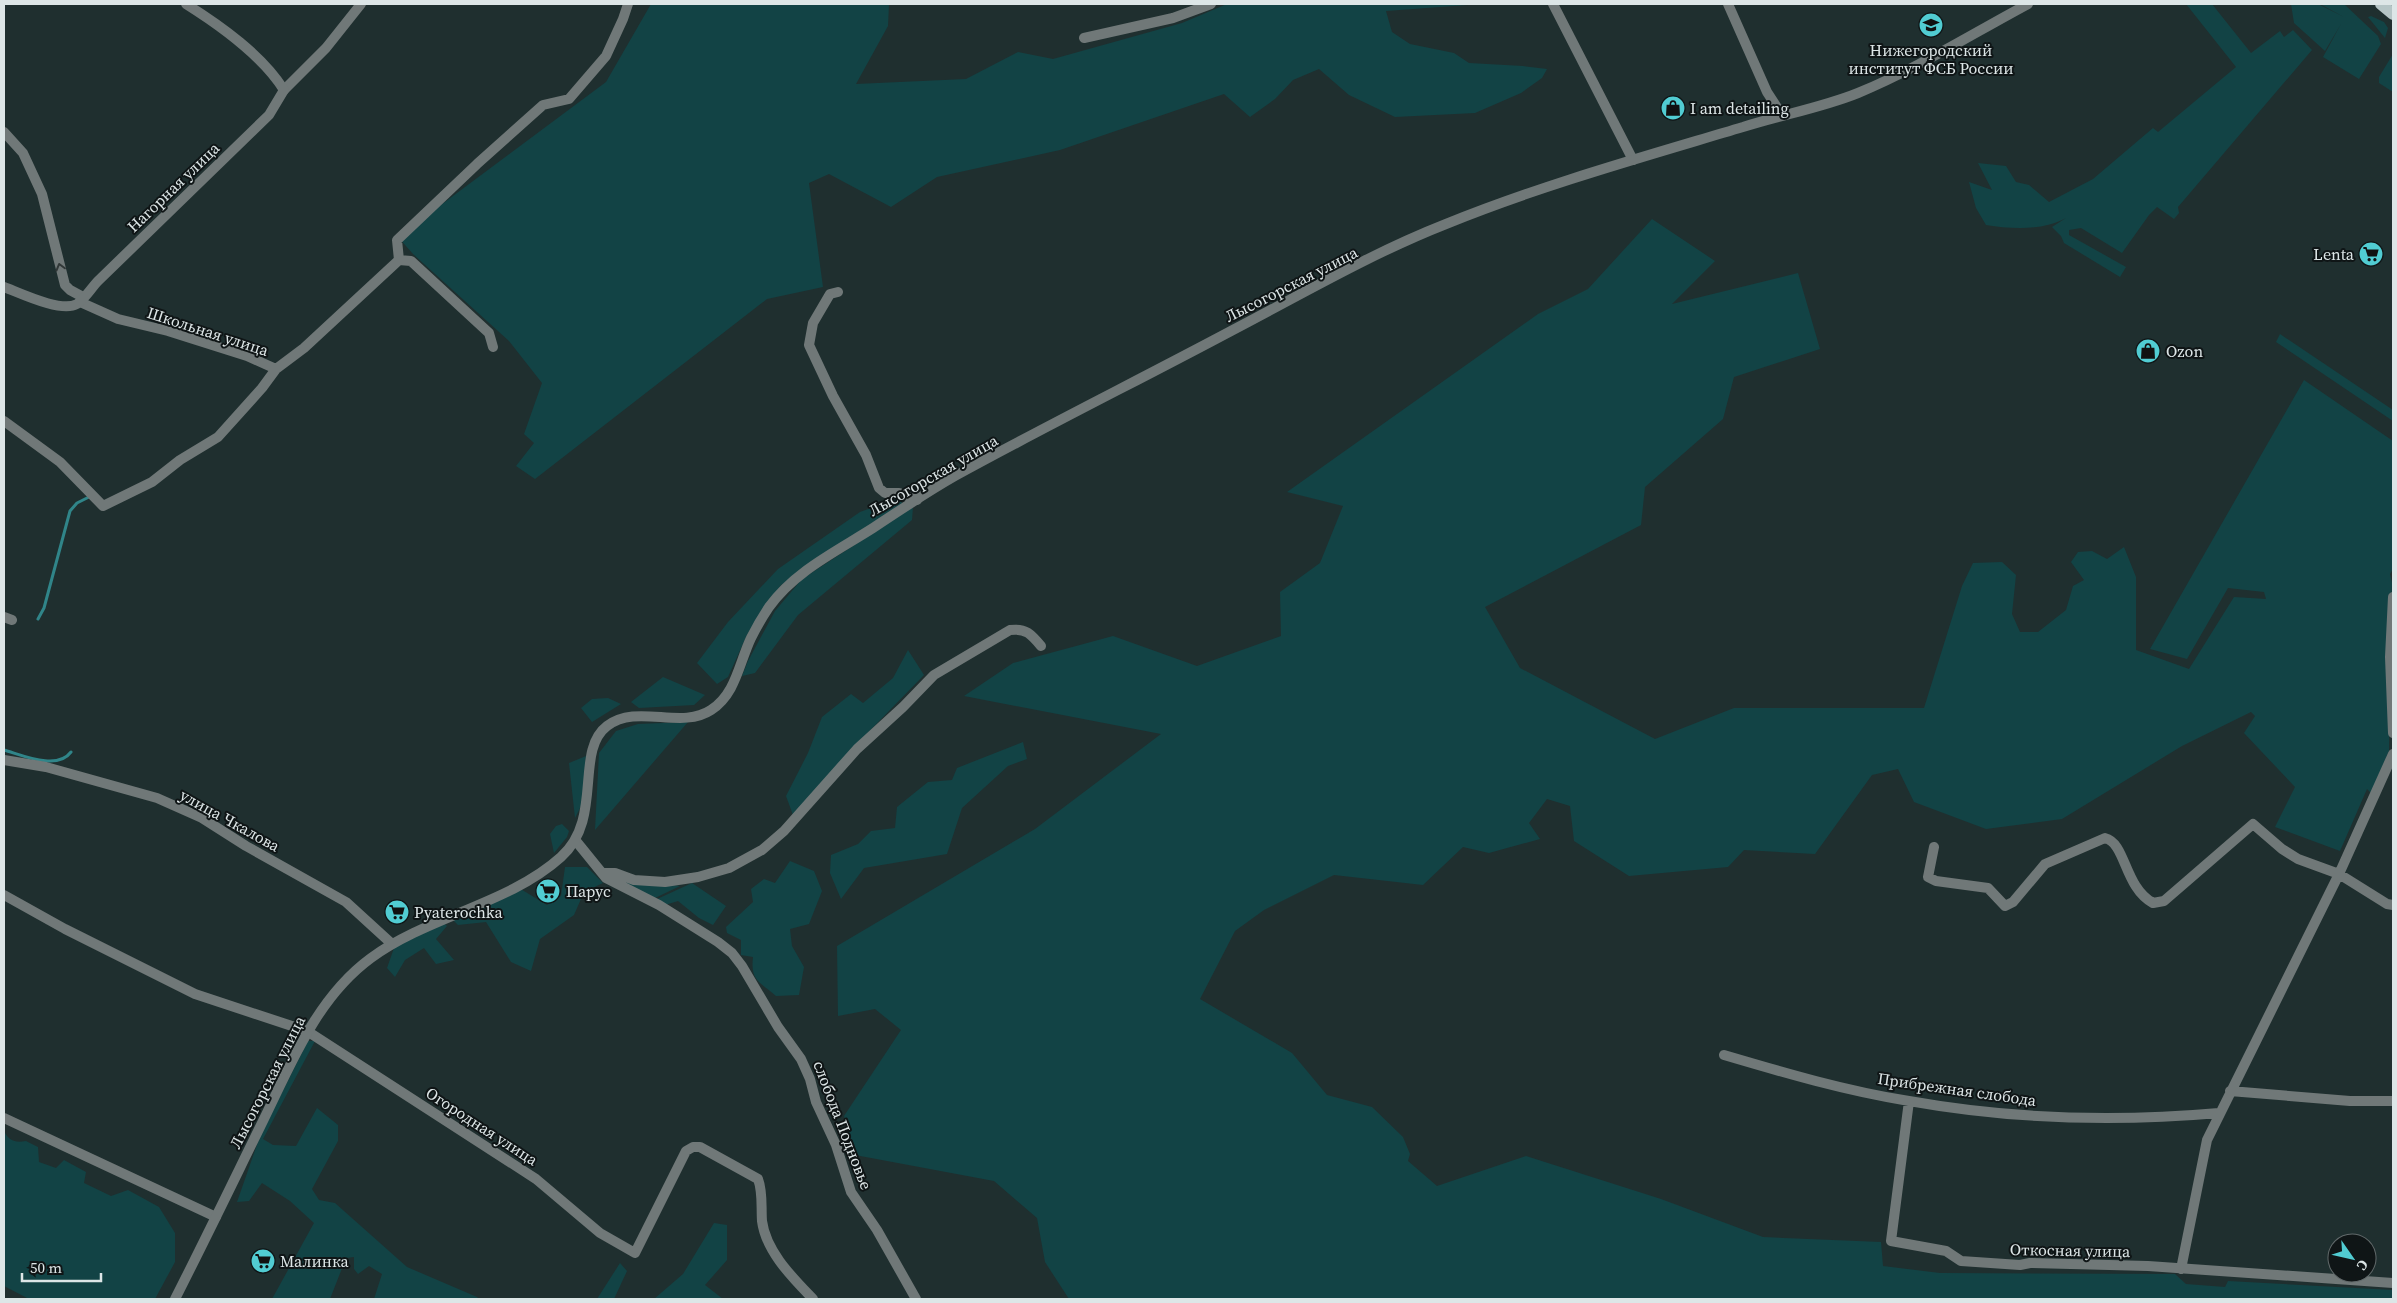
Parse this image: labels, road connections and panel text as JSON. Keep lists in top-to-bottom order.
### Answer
{
  "streets": {
    "street": [
      "Нагорная улица",
      "Лысогорская улица",
      "Школьная улица",
      "улица Чкалова",
      "Прибрежная слобода",
      "слобода Подновье",
      "Огородная улица",
      "Откосная улица"
    ]
  },
  "crossings": [
    ["Нагорная улица", "Школьная улица"],
    ["Лысогорская улица", "улица Чкалова"],
    ["Лысогорская улица", "Огородная улица"],
    ["Прибрежная слобода", "Откосная улица"]
  ],
  "places": {
    "school or university": ["Нижегородский институт ФСБ России"],
    "shop": ["I am detailing", "Ozon"],
    "supermarket": [
      "Lenta",
      "Парус",
      "Pyaterochka",
      "Малинка"
    ]
  },
  "scale_bar": "50 m",
  "north": "bottom right"
}
